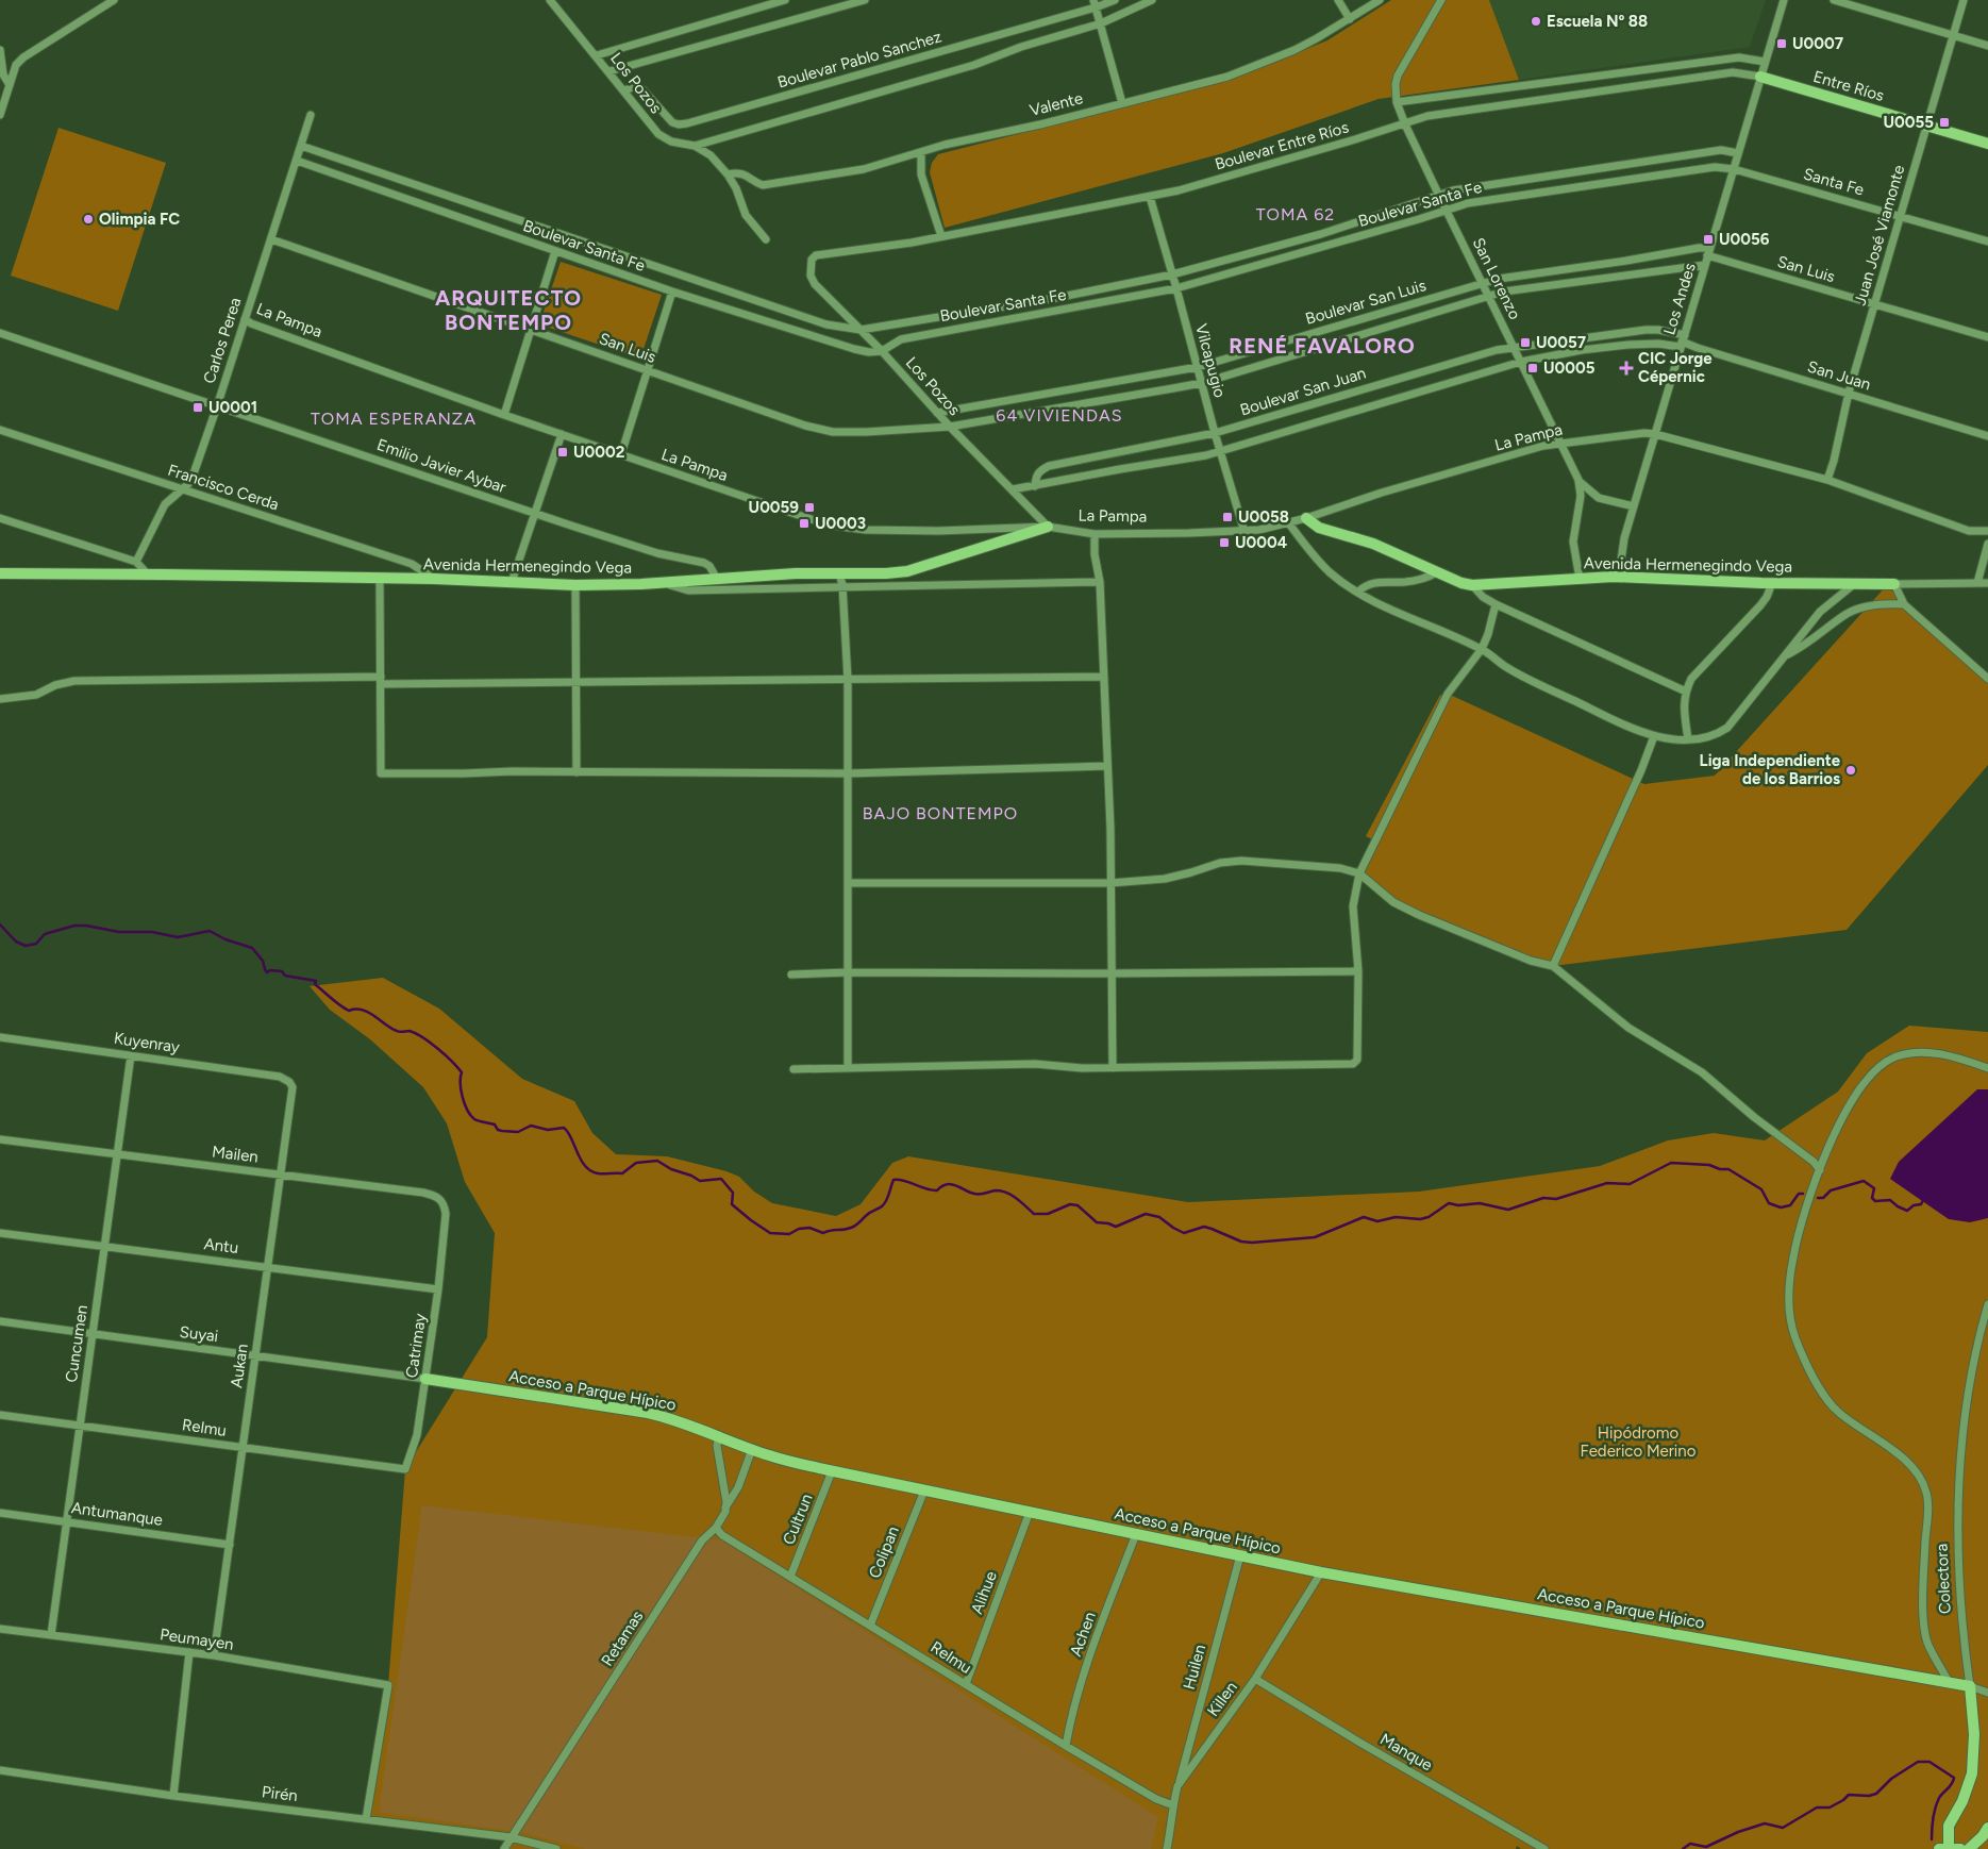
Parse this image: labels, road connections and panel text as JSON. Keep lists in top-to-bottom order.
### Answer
{
  "streets": {
    "street": [
      "Boulevar Pablo Sanchez",
      "Los Pozos",
      "Entre Ríos",
      "Valente",
      "Boulevar Entre Ríos",
      "Santa Fe",
      "Boulevar Santa Fe",
      "Juan José Viamonte",
      "San Luis",
      "San Lorenzo",
      "Los Andes",
      "Boulevar San Luis",
      "La Pampa",
      "Carlos Perea",
      "Vilcapugio",
      "San Juan",
      "Boulevar San Juan",
      "Emilio Javier Aybar",
      "Francisco Cerda",
      "Avenida Hermenegindo Vega",
      "Kuyenray",
      "Mailen",
      "Antu",
      "Suyai",
      "Cuncumen",
      "Catrimay",
      "Aukan",
      "Acceso a Parque Hípico",
      "Relmu",
      "Antumanque",
      "Cultrun",
      "Colipan",
      "Colectora",
      "Alihue",
      "Achen",
      "Retamas",
      "Peumayen",
      "Huilen",
      "Killen",
      "Manque",
      "Pirén"
    ]
  },
  "crossings": [
    ["Boulevar Pablo Sanchez", "Los Pozos"],
    ["Los Pozos", "Valente"],
    ["Los Pozos", "Boulevar Entre Ríos"],
    ["Los Pozos", "Boulevar Santa Fe"],
    ["Los Pozos", "San Luis"],
    ["Los Pozos", "Boulevar San Luis"],
    ["Los Pozos", "La Pampa"],
    ["Los Pozos", "Avenida Hermenegindo Vega"],
    ["Entre Ríos", "Boulevar Entre Ríos"],
    ["Entre Ríos", "Juan José Viamonte"],
    ["Entre Ríos", "Los Andes"],
    ["Boulevar Entre Ríos", "San Lorenzo"],
    ["Boulevar Entre Ríos", "Los Andes"],
    ["Boulevar Entre Ríos", "Vilcapugio"],
    ["Santa Fe", "Boulevar Santa Fe"],
    ["Santa Fe", "Juan José Viamonte"],
    ["Santa Fe", "Los Andes"],
    ["Boulevar Santa Fe", "San Lorenzo"],
    ["Boulevar Santa Fe", "Los Andes"],
    ["Boulevar Santa Fe", "Carlos Perea"],
    ["Boulevar Santa Fe", "Vilcapugio"],
    ["Juan José Viamonte", "San Luis"],
    ["Juan José Viamonte", "La Pampa"],
    ["Juan José Viamonte", "San Juan"],
    ["San Luis", "Los Andes"],
    ["San Luis", "Boulevar San Luis"],
    ["San Luis", "Carlos Perea"],
    ["San Lorenzo", "Boulevar San Luis"],
    ["San Lorenzo", "La Pampa"],
    ["San Lorenzo", "Boulevar San Juan"],
    ["San Lorenzo", "Avenida Hermenegindo Vega"],
    ["Los Andes", "Boulevar San Luis"],
    ["Los Andes", "La Pampa"],
    ["Los Andes", "San Juan"],
    ["Los Andes", "Boulevar San Juan"],
    ["Los Andes", "Avenida Hermenegindo Vega"],
    ["Boulevar San Luis", "Vilcapugio"],
    ["La Pampa", "Carlos Perea"],
    ["La Pampa", "Vilcapugio"],
    ["La Pampa", "Avenida Hermenegindo Vega"],
    ["Carlos Perea", "Emilio Javier Aybar"],
    ["Carlos Perea", "Francisco Cerda"],
    ["Vilcapugio", "Boulevar San Juan"],
    ["San Juan", "Boulevar San Juan"],
    ["Emilio Javier Aybar", "Avenida Hermenegindo Vega"],
    ["Francisco Cerda", "Avenida Hermenegindo Vega"],
    ["Kuyenray", "Cuncumen"],
    ["Kuyenray", "Aukan"],
    ["Mailen", "Cuncumen"],
    ["Mailen", "Catrimay"],
    ["Mailen", "Aukan"],
    ["Antu", "Cuncumen"],
    ["Antu", "Catrimay"],
    ["Antu", "Aukan"],
    ["Suyai", "Cuncumen"],
    ["Suyai", "Catrimay"],
    ["Suyai", "Aukan"],
    ["Suyai", "Acceso a Parque Hípico"],
    ["Cuncumen", "Relmu"],
    ["Cuncumen", "Antumanque"],
    ["Cuncumen", "Peumayen"],
    ["Catrimay", "Acceso a Parque Hípico"],
    ["Catrimay", "Relmu"],
    ["Aukan", "Relmu"],
    ["Aukan", "Antumanque"],
    ["Aukan", "Peumayen"],
    ["Acceso a Parque Hípico", "Cultrun"],
    ["Acceso a Parque Hípico", "Colipan"],
    ["Acceso a Parque Hípico", "Colectora"],
    ["Acceso a Parque Hípico", "Alihue"],
    ["Acceso a Parque Hípico", "Achen"],
    ["Acceso a Parque Hípico", "Retamas"],
    ["Acceso a Parque Hípico", "Huilen"],
    ["Acceso a Parque Hípico", "Killen"],
    ["Relmu", "Cultrun"],
    ["Relmu", "Colipan"],
    ["Relmu", "Alihue"],
    ["Relmu", "Achen"],
    ["Relmu", "Retamas"],
    ["Relmu", "Killen"],
    ["Retamas", "Pirén"],
    ["Peumayen", "Pirén"],
    ["Huilen", "Killen"],
    ["Killen", "Manque"]
  ],
  "districts": [
    "TOMA 62",
    "ARQUITECTO BONTEMPO",
    "RENÉ FAVALORO",
    "64 VIVIENDAS",
    "TOMA ESPERANZA",
    "BAJO BONTEMPO"
  ],
  "parks": ["Hipódromo Federico Merino"],
  "places": {
    "other": ["Escuela Nº 88", "Olimpia FC", "Liga Independiente de los Barrios"],
    "transit": [
      "U0007",
      "U0055",
      "U0056",
      "U0057",
      "U0005",
      "U0001",
      "U0002",
      "U0059",
      "U0058",
      "U0003",
      "U0004"
    ],
    "health": ["CIC Jorge Cépernic"]
  }
}
